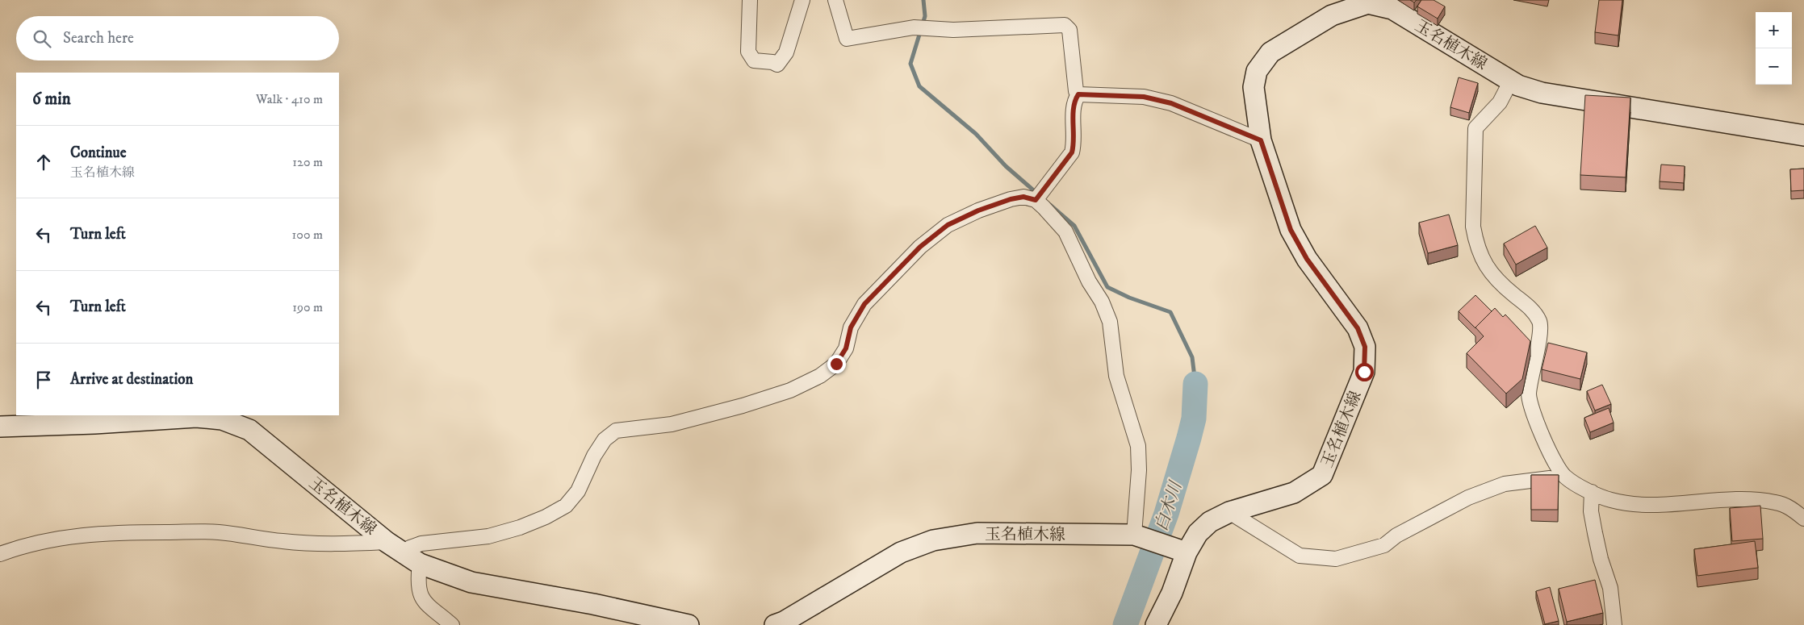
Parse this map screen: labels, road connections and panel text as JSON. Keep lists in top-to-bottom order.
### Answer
{
  "streets": {
    "main road": ["玉名植木線"]
  },
  "water": ["白木川"],
  "page": {
    "map_buttons": ["+", "−"],
    "search": "Search here",
    "heading": ["6 min", "Walk · 410 m"],
    "list": [
      ["Continue", "玉名植木線", "120 m"],
      ["Turn left", "100 m"],
      ["Turn left", "190 m"],
      "Arrive at destination"
    ]
  }
}
